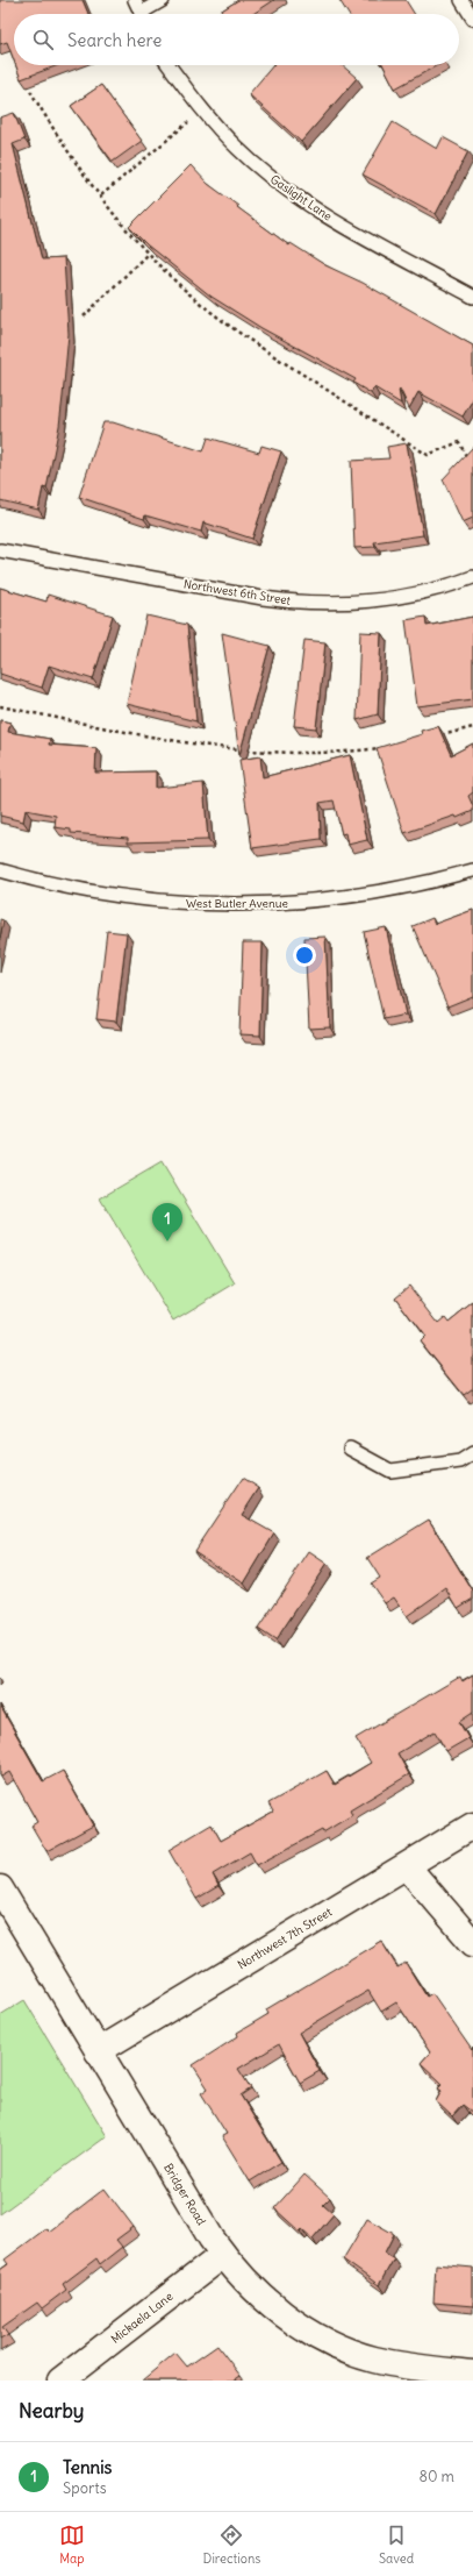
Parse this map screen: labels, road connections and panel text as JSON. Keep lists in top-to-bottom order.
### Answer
{
  "streets": {
    "street": ["Northwest 7th Street", "Bridger Road", "Mickaela Lane"],
    "lane": ["Gaslight Lane", "Northwest 6th Street", "West Butler Avenue"]
  },
  "crossings": [
    ["Northwest 7th Street", "Bridger Road"],
    ["Bridger Road", "Mickaela Lane"]
  ],
  "page": {
    "search": "Search here",
    "pins": "1",
    "heading": "Nearby",
    "list": [
      {
        "mark": "1",
        "name": "Tennis",
        "note": "Sports",
        "value": "80 m"
      }
    ],
    "nav": ["Map", "Directions", "Saved"]
  }
}
